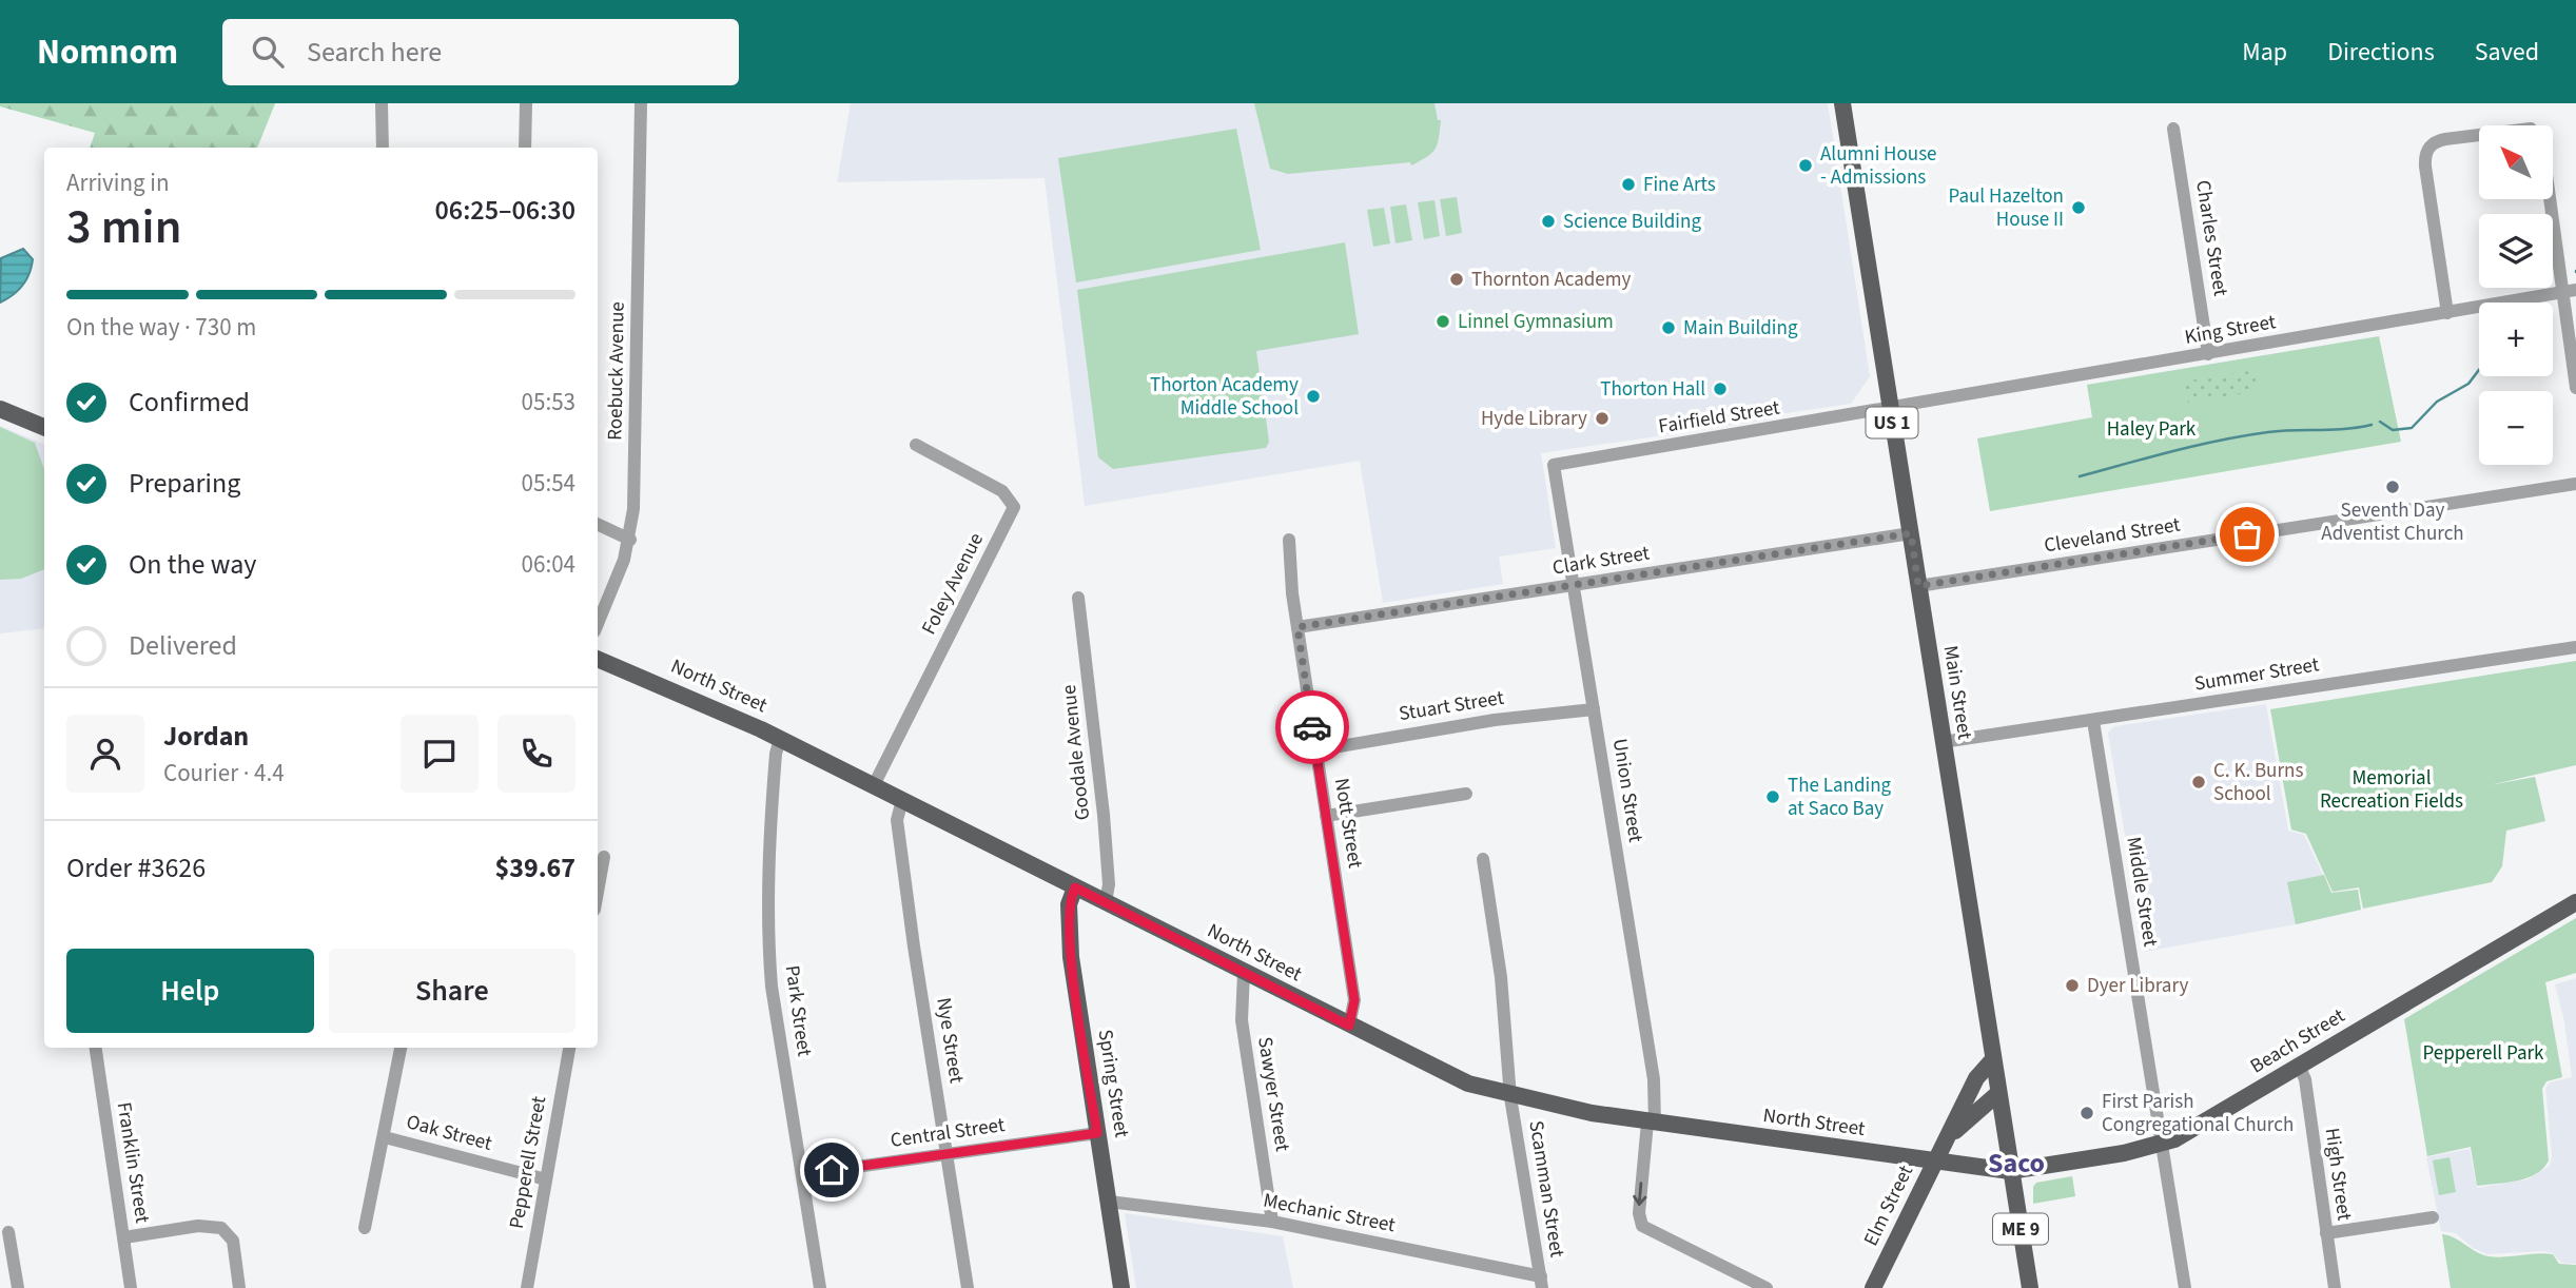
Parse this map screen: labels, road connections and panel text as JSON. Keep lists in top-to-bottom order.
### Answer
{
  "streets": {
    "main road": [
      "US 1",
      "North Street",
      "Main Street",
      "Beach Street",
      "Spring Street",
      "Elm Street",
      "ME 9"
    ],
    "street": [
      "Charles Street",
      "King Street",
      "Roebuck Avenue",
      "Fairfield Street",
      "Cleveland Street",
      "Clark Street",
      "Foley Avenue",
      "Summer Street",
      "Stuart Street",
      "Goodale Avenue",
      "Union Street",
      "Nott Street",
      "Middle Street",
      "Park Street",
      "Nye Street",
      "Sawyer Street",
      "Oak Street",
      "Central Street",
      "Franklin Street",
      "Pepperell Street",
      "High Street",
      "Scamman Street",
      "Mechanic Street"
    ]
  },
  "crossings": [
    ["Charles Street", "King Street"],
    ["King Street", "Fairfield Street"],
    ["King Street", "Main Street"],
    ["Fairfield Street", "Main Street"],
    ["Fairfield Street", "Union Street"],
    ["Cleveland Street", "Main Street"],
    ["Clark Street", "Main Street"],
    ["Clark Street", "Union Street"],
    ["Clark Street", "Nott Street"],
    ["Foley Avenue", "North Street"],
    ["Summer Street", "Main Street"],
    ["Summer Street", "Middle Street"],
    ["North Street", "Goodale Avenue"],
    ["North Street", "Union Street"],
    ["North Street", "Nott Street"],
    ["North Street", "Park Street"],
    ["North Street", "Nye Street"],
    ["North Street", "Beach Street"],
    ["North Street", "Spring Street"],
    ["North Street", "Sawyer Street"],
    ["North Street", "Scamman Street"],
    ["North Street", "Elm Street"],
    ["Main Street", "Beach Street"],
    ["Main Street", "Elm Street"],
    ["Stuart Street", "Union Street"],
    ["Stuart Street", "Nott Street"],
    ["Middle Street", "Beach Street"],
    ["Park Street", "Central Street"],
    ["Nye Street", "Central Street"],
    ["Beach Street", "High Street"],
    ["Beach Street", "Elm Street"],
    ["Spring Street", "Central Street"],
    ["Spring Street", "Mechanic Street"],
    ["Sawyer Street", "Mechanic Street"],
    ["Oak Street", "Pepperell Street"],
    ["Scamman Street", "Mechanic Street"]
  ],
  "districts": ["Saco"],
  "parks": ["Haley Park", "Memorial Recreation Fields", "Pepperell Park"],
  "places": [
    "Alumni House - Admissions",
    "Fine Arts",
    "Paul Hazelton House II",
    "Science Building",
    "Thornton Academy",
    "Linnel Gymnasium",
    "Main Building",
    "Thorton Hall",
    "Thorton Academy Middle School",
    "Hyde Library",
    "Seventh Day Adventist Church",
    "C. K. Burns School",
    "The Landing at Saco Bay",
    "Dyer Library",
    "First Parish Congregational Church"
  ],
  "north": "top left",
  "page": {
    "header": "Nomnom",
    "search": "Search here",
    "nav": ["Map", "Directions", "Saved"],
    "map_buttons": ["+", "−"],
    "heading": ["3 min", "Arriving in", "06:25–06:30"],
    "panel": [
      "Jordan",
      "Courier · 4.4",
      "Order #3626",
      "$39.67"
    ],
    "bar": "On the way · 730 m",
    "list": [
      ["Confirmed", "05:53"],
      ["Preparing", "05:54"],
      ["On the way", "06:04"],
      "Delivered"
    ],
    "buttons": ["Help", "Share"]
  }
}
